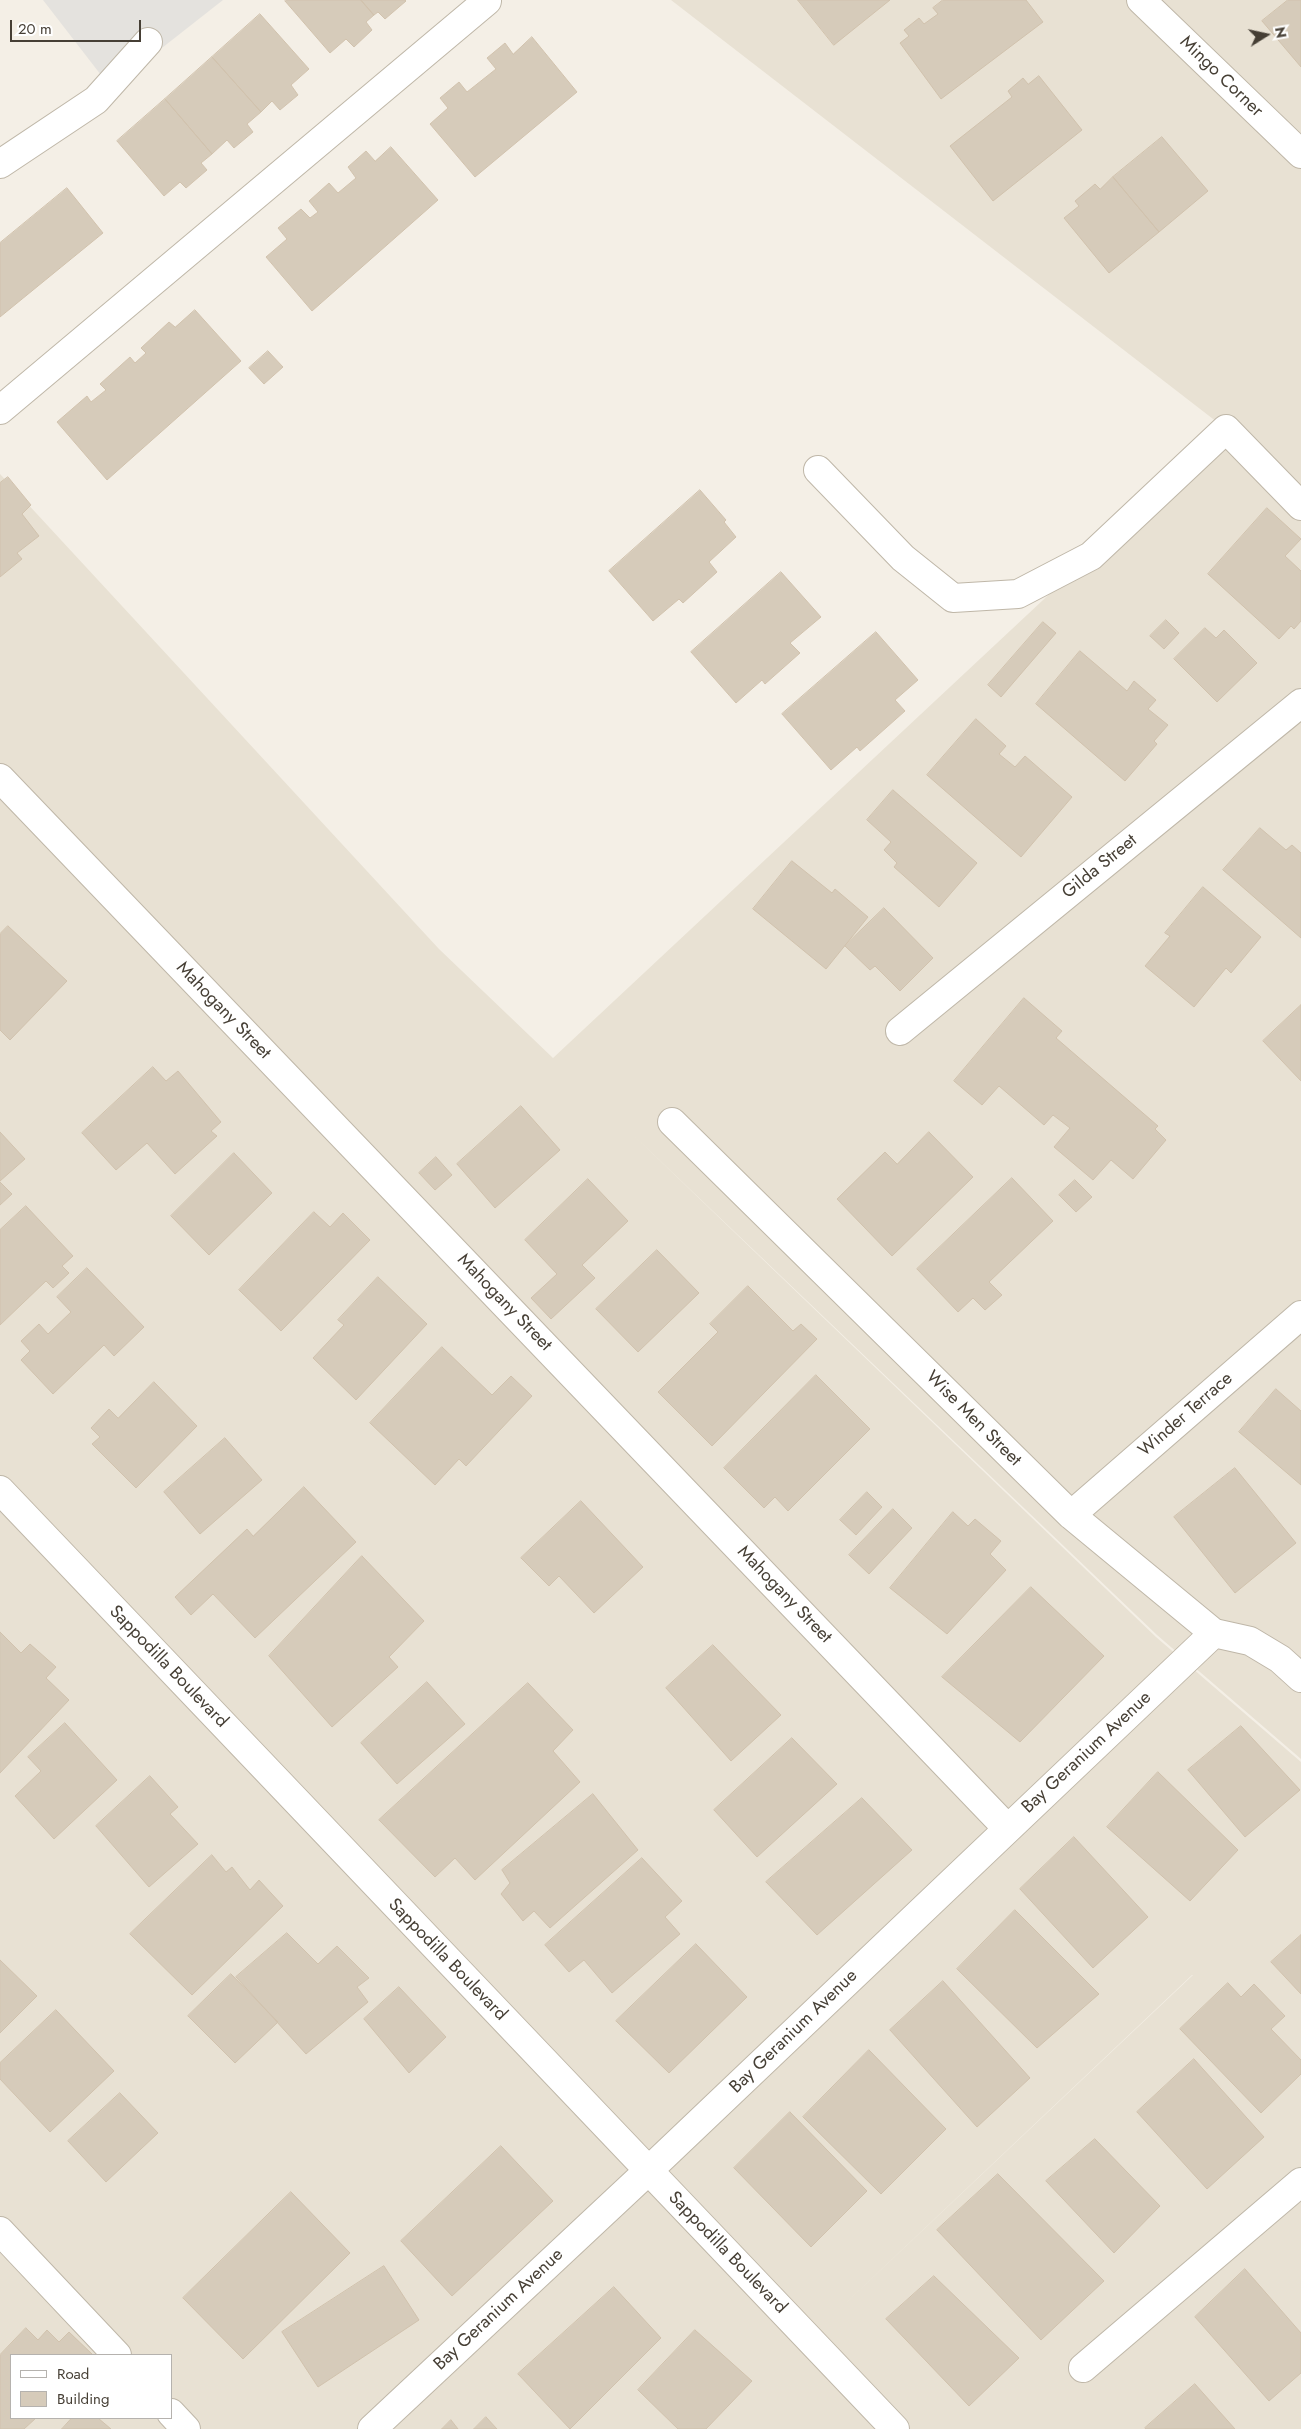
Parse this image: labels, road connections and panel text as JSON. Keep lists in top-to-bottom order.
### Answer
{
  "streets": {
    "street": [
      "Mingo Corner",
      "Gilda Street",
      "Mahogany Street",
      "Winder Terrace",
      "Wise Men Street",
      "Sappodilla Boulevard",
      "Bay Geranium Avenue"
    ]
  },
  "crossings": [
    ["Mahogany Street", "Bay Geranium Avenue"],
    ["Winder Terrace", "Wise Men Street"],
    ["Wise Men Street", "Bay Geranium Avenue"],
    ["Sappodilla Boulevard", "Bay Geranium Avenue"]
  ],
  "legend": ["Road", "Building"],
  "scale_bar": "20 m",
  "north": "right"
}
